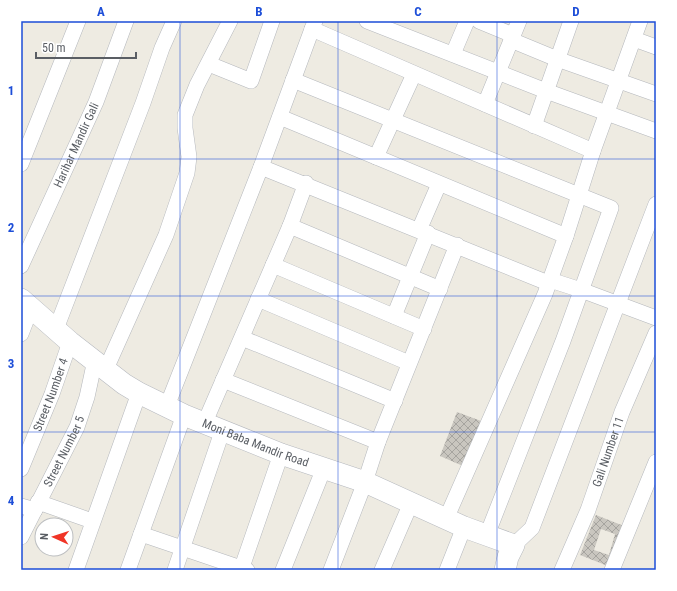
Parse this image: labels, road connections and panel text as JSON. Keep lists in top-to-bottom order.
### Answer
{
  "streets": {
    "street": [
      "Harihar Mandir Gali",
      "Street Number 4",
      "Moni Baba Mandir Road",
      "Street Number 5",
      "Gali Number 11"
    ]
  },
  "crossings": [
    ["Street Number 4", "Moni Baba Mandir Road"],
    ["Moni Baba Mandir Road", "Street Number 5"]
  ],
  "scale_bar": "50 m",
  "north": "left",
  "grid": {
    "columns": [
      "A",
      "B",
      "C",
      "D"
    ],
    "rows": [
      "1",
      "2",
      "3",
      "4"
    ]
  }
}
